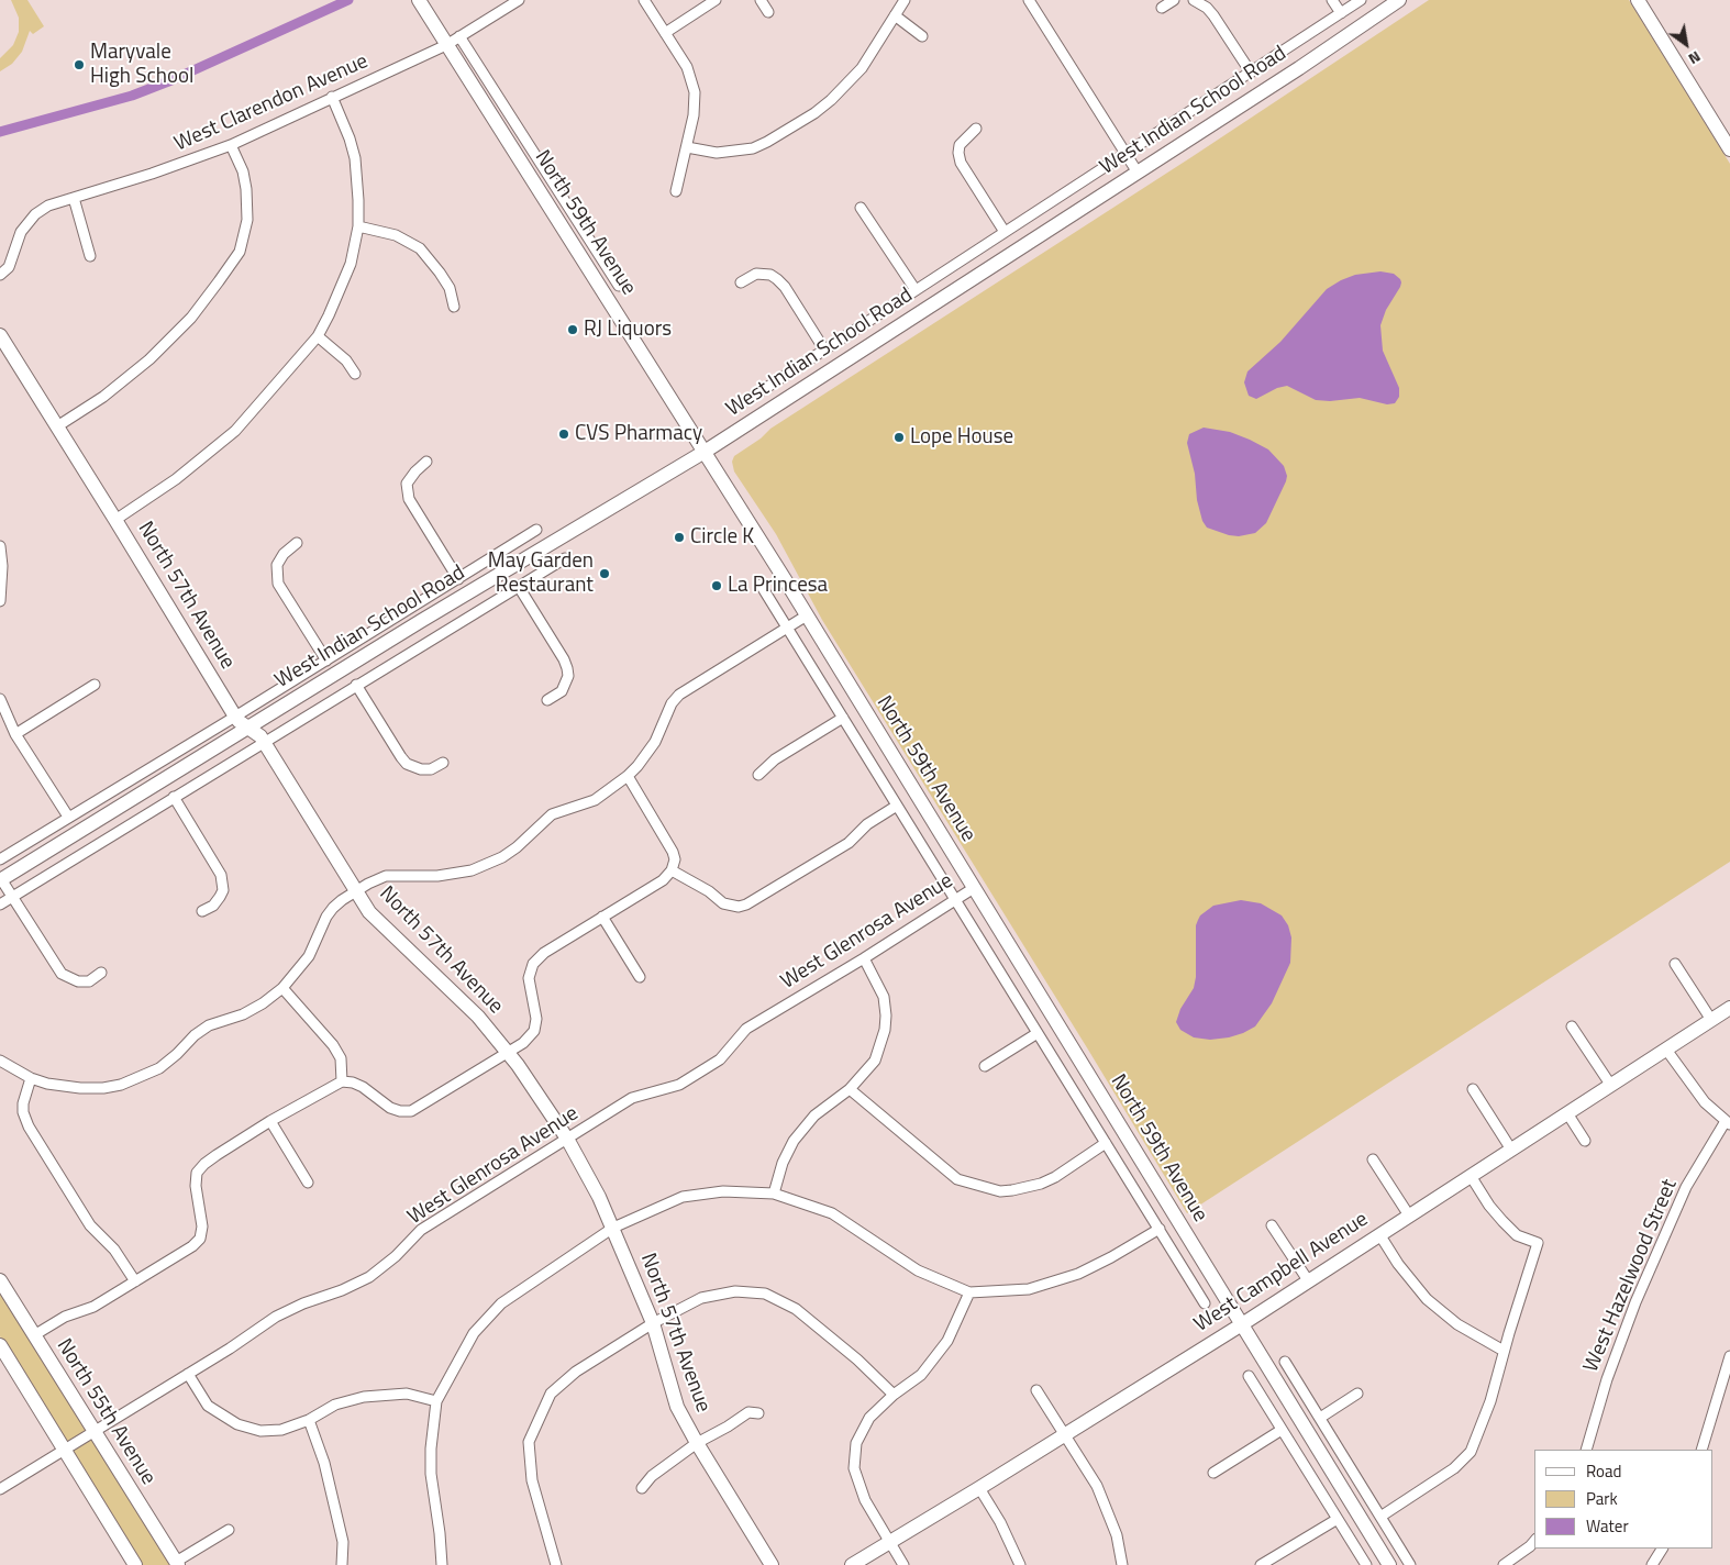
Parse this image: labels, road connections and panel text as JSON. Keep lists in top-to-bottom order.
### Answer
{
  "streets": {
    "main road": [
      "West Indian School Road",
      "North 59th Avenue",
      "North 57th Avenue",
      "West Campbell Avenue",
      "North 55th Avenue"
    ],
    "street": ["West Clarendon Avenue", "West Glenrosa Avenue", "West Hazelwood Street"]
  },
  "crossings": [
    ["West Clarendon Avenue", "North 59th Avenue"],
    ["West Indian School Road", "North 59th Avenue"],
    ["West Indian School Road", "North 57th Avenue"],
    ["North 59th Avenue", "West Glenrosa Avenue"],
    ["North 59th Avenue", "West Campbell Avenue"],
    ["North 57th Avenue", "West Glenrosa Avenue"],
    ["West Glenrosa Avenue", "North 55th Avenue"]
  ],
  "places": [
    "Maryvale High School",
    "RJ Liquors",
    "CVS Pharmacy",
    "Lope House",
    "Circle K",
    "May Garden Restaurant",
    "La Princesa"
  ],
  "legend": ["Road", "Park", "Water"],
  "north": "bottom right"
}
